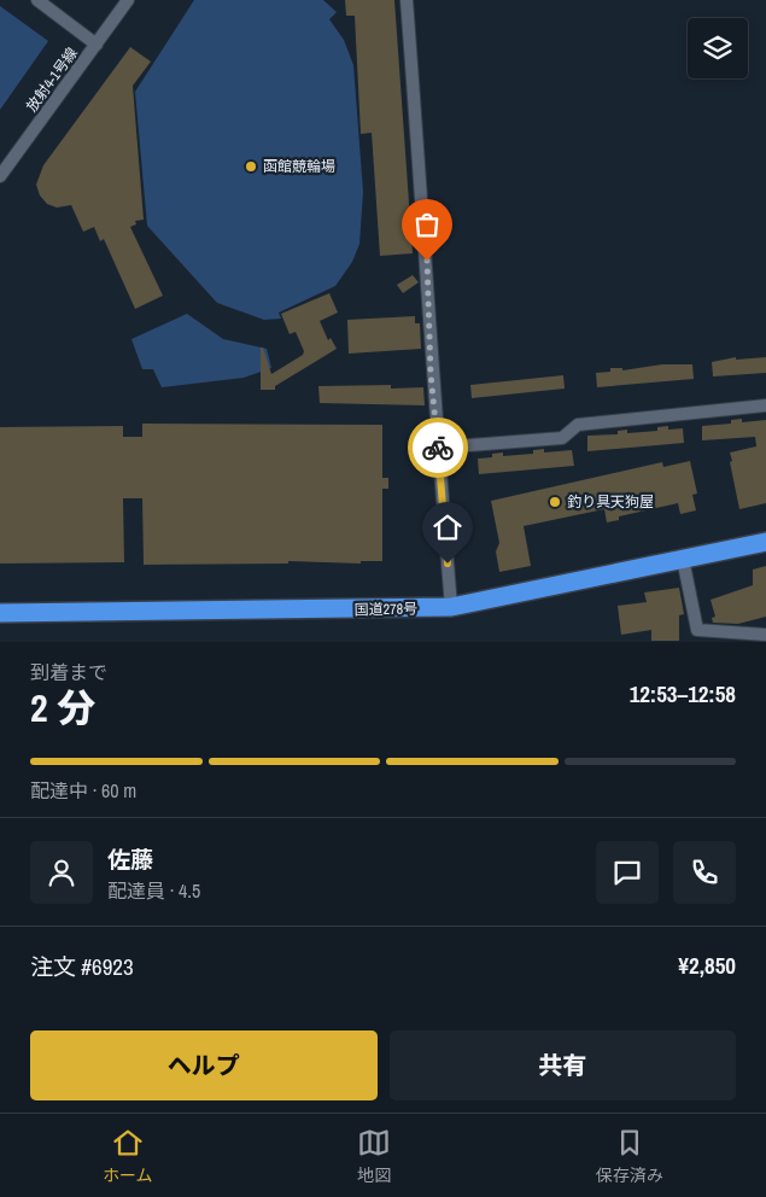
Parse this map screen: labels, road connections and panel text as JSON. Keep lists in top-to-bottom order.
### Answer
{
  "streets": {
    "highway": ["国道278号"],
    "street": ["放射4-1号線"]
  },
  "places": ["函館競輪場", "釣り具天狗屋"],
  "page": {
    "heading": ["2 分", "到着まで", "12:53–12:58"],
    "panel": [
      "佐藤",
      "配達員 · 4.5",
      "注文 #6923",
      "¥2,850"
    ],
    "bar": "配達中 · 60 m",
    "buttons": ["ヘルプ", "共有"],
    "tabs": ["ホーム", "地図", "保存済み"]
  }
}
